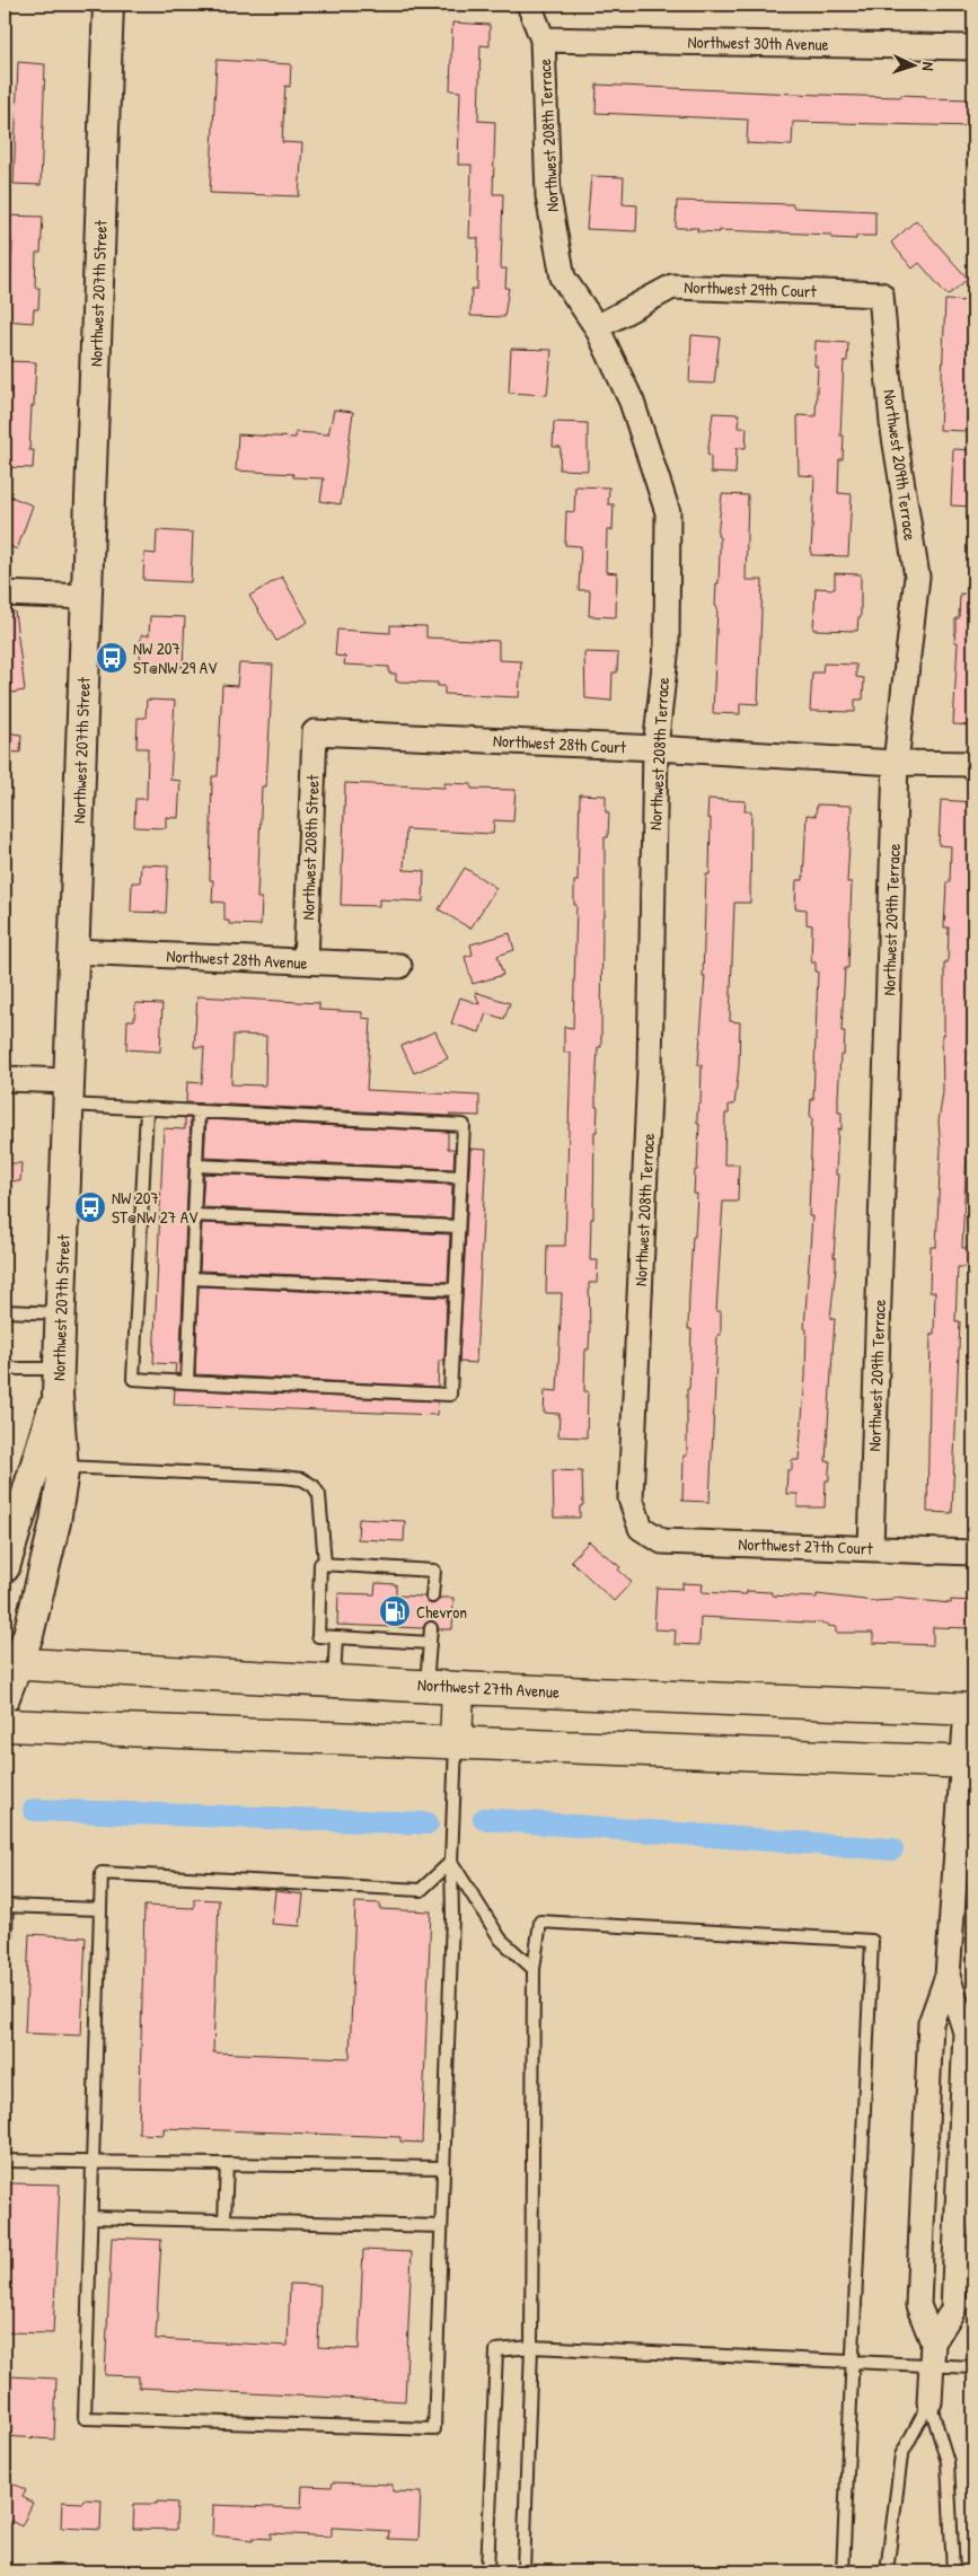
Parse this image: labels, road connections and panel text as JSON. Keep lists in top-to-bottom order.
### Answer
{
  "streets": {
    "main road": ["Northwest 27th Avenue"],
    "street": [
      "Northwest 30th Avenue",
      "Northwest 208th Terrace",
      "Northwest 29th Court",
      "Northwest 207th Street",
      "Northwest 209th Terrace",
      "Northwest 28th Court",
      "Northwest 208th Street",
      "Northwest 28th Avenue",
      "Northwest 27th Court"
    ]
  },
  "crossings": [
    ["Northwest 30th Avenue", "Northwest 208th Terrace"],
    ["Northwest 208th Terrace", "Northwest 29th Court"],
    ["Northwest 208th Terrace", "Northwest 28th Court"],
    ["Northwest 208th Terrace", "Northwest 27th Court"],
    ["Northwest 29th Court", "Northwest 209th Terrace"],
    ["Northwest 207th Street", "Northwest 28th Avenue"],
    ["Northwest 207th Street", "Northwest 27th Avenue"],
    ["Northwest 209th Terrace", "Northwest 28th Court"],
    ["Northwest 209th Terrace", "Northwest 27th Court"],
    ["Northwest 28th Court", "Northwest 208th Street"],
    ["Northwest 208th Street", "Northwest 28th Avenue"]
  ],
  "places": {
    "bus stop": ["NW 207 ST@NW 29 AV", "NW 207 ST@NW 27 AV"],
    "fuel station": ["Chevron"]
  },
  "north": "right"
}
